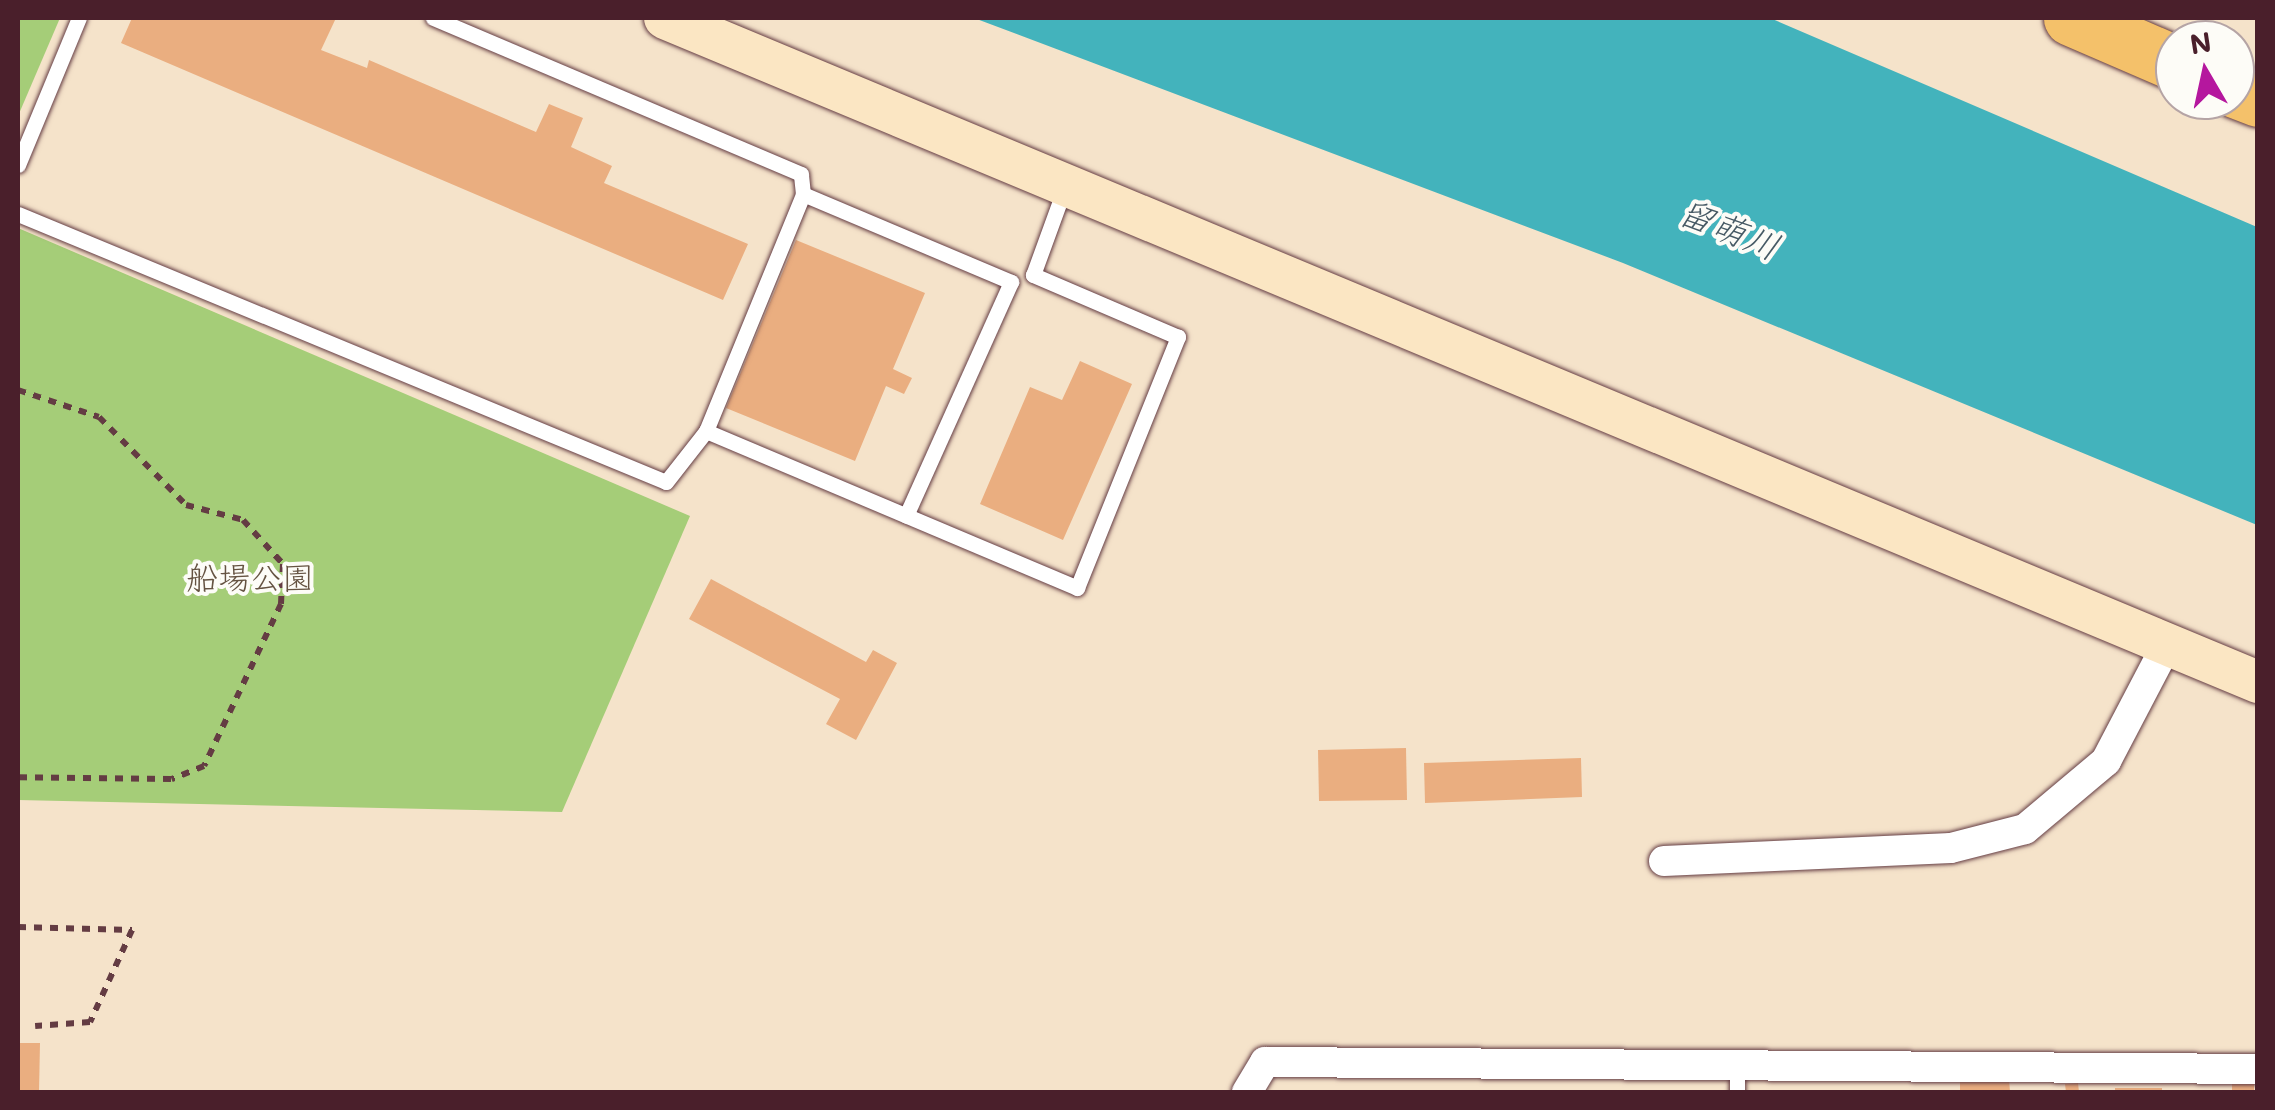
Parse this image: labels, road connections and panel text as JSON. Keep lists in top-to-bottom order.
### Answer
{
  "water": ["留萌川"],
  "parks": ["船場公園"],
  "north": "top"
}
